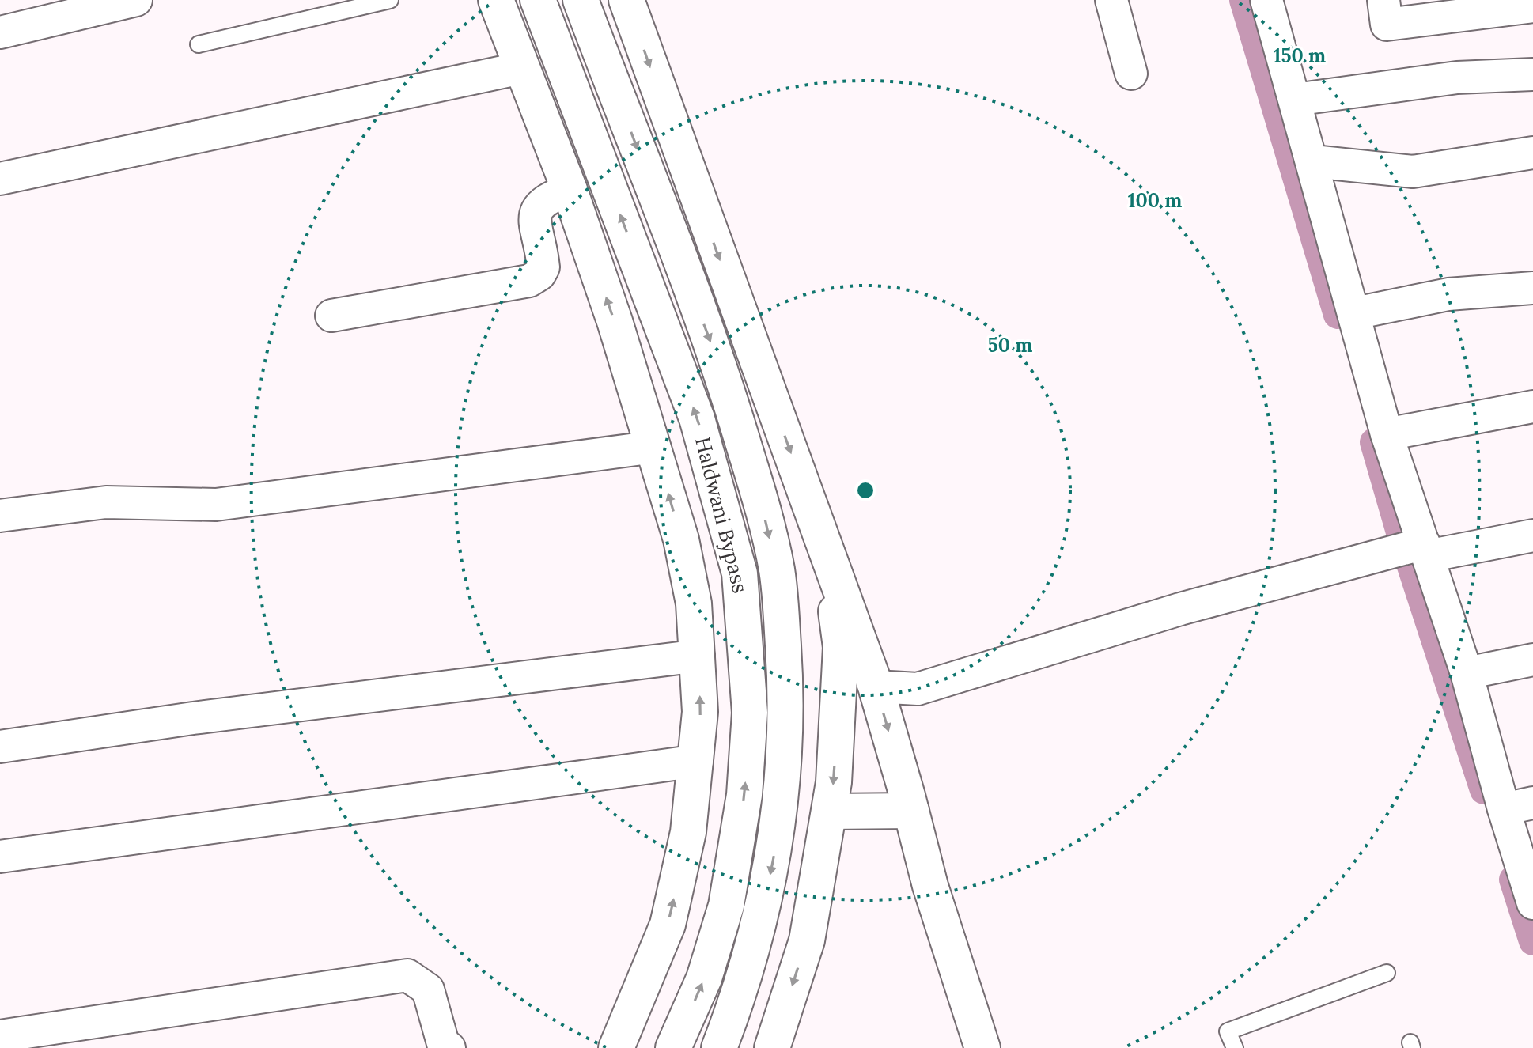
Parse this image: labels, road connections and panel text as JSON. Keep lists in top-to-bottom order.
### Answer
{
  "streets": {
    "main road": ["Haldwani Bypass"]
  },
  "rings": ["150 m", "100 m", "50 m"]
}
